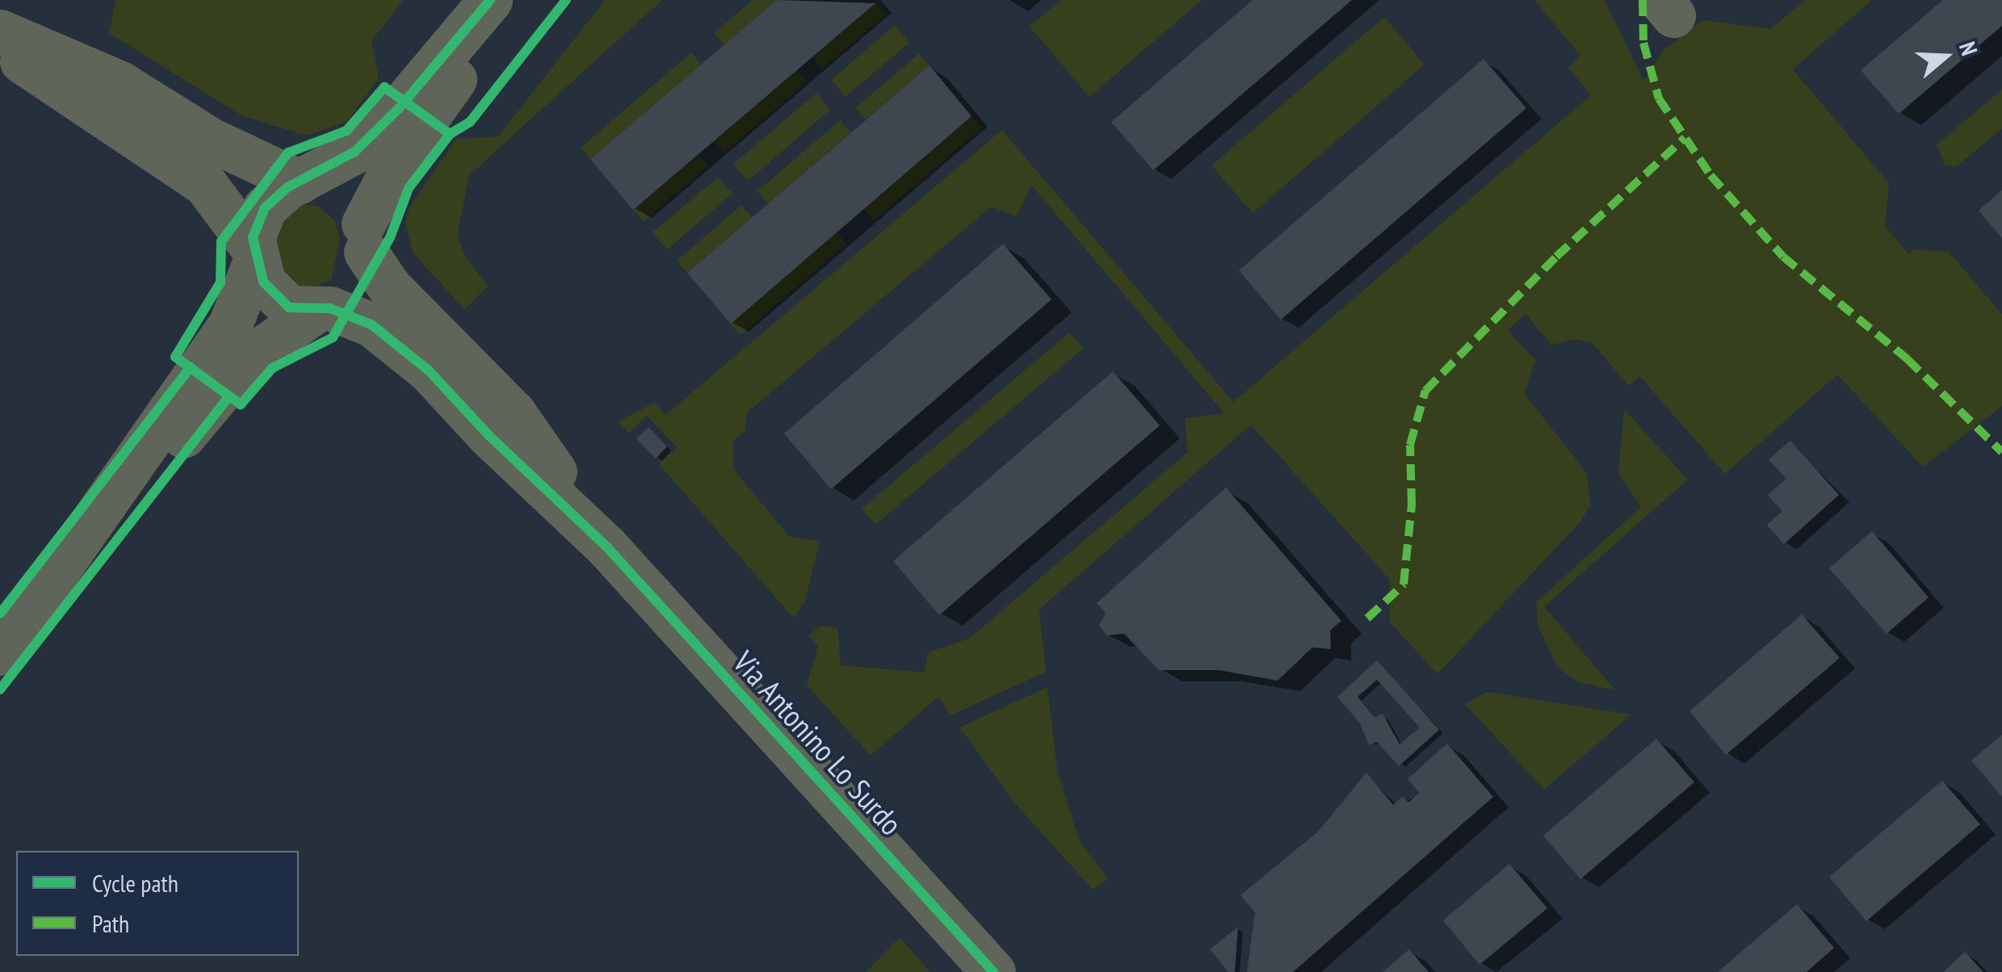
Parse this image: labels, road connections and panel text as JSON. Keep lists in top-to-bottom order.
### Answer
{
  "streets": {
    "street": ["Via Antonino Lo Surdo"]
  },
  "legend": ["Cycle path", "Path"],
  "north": "right"
}
